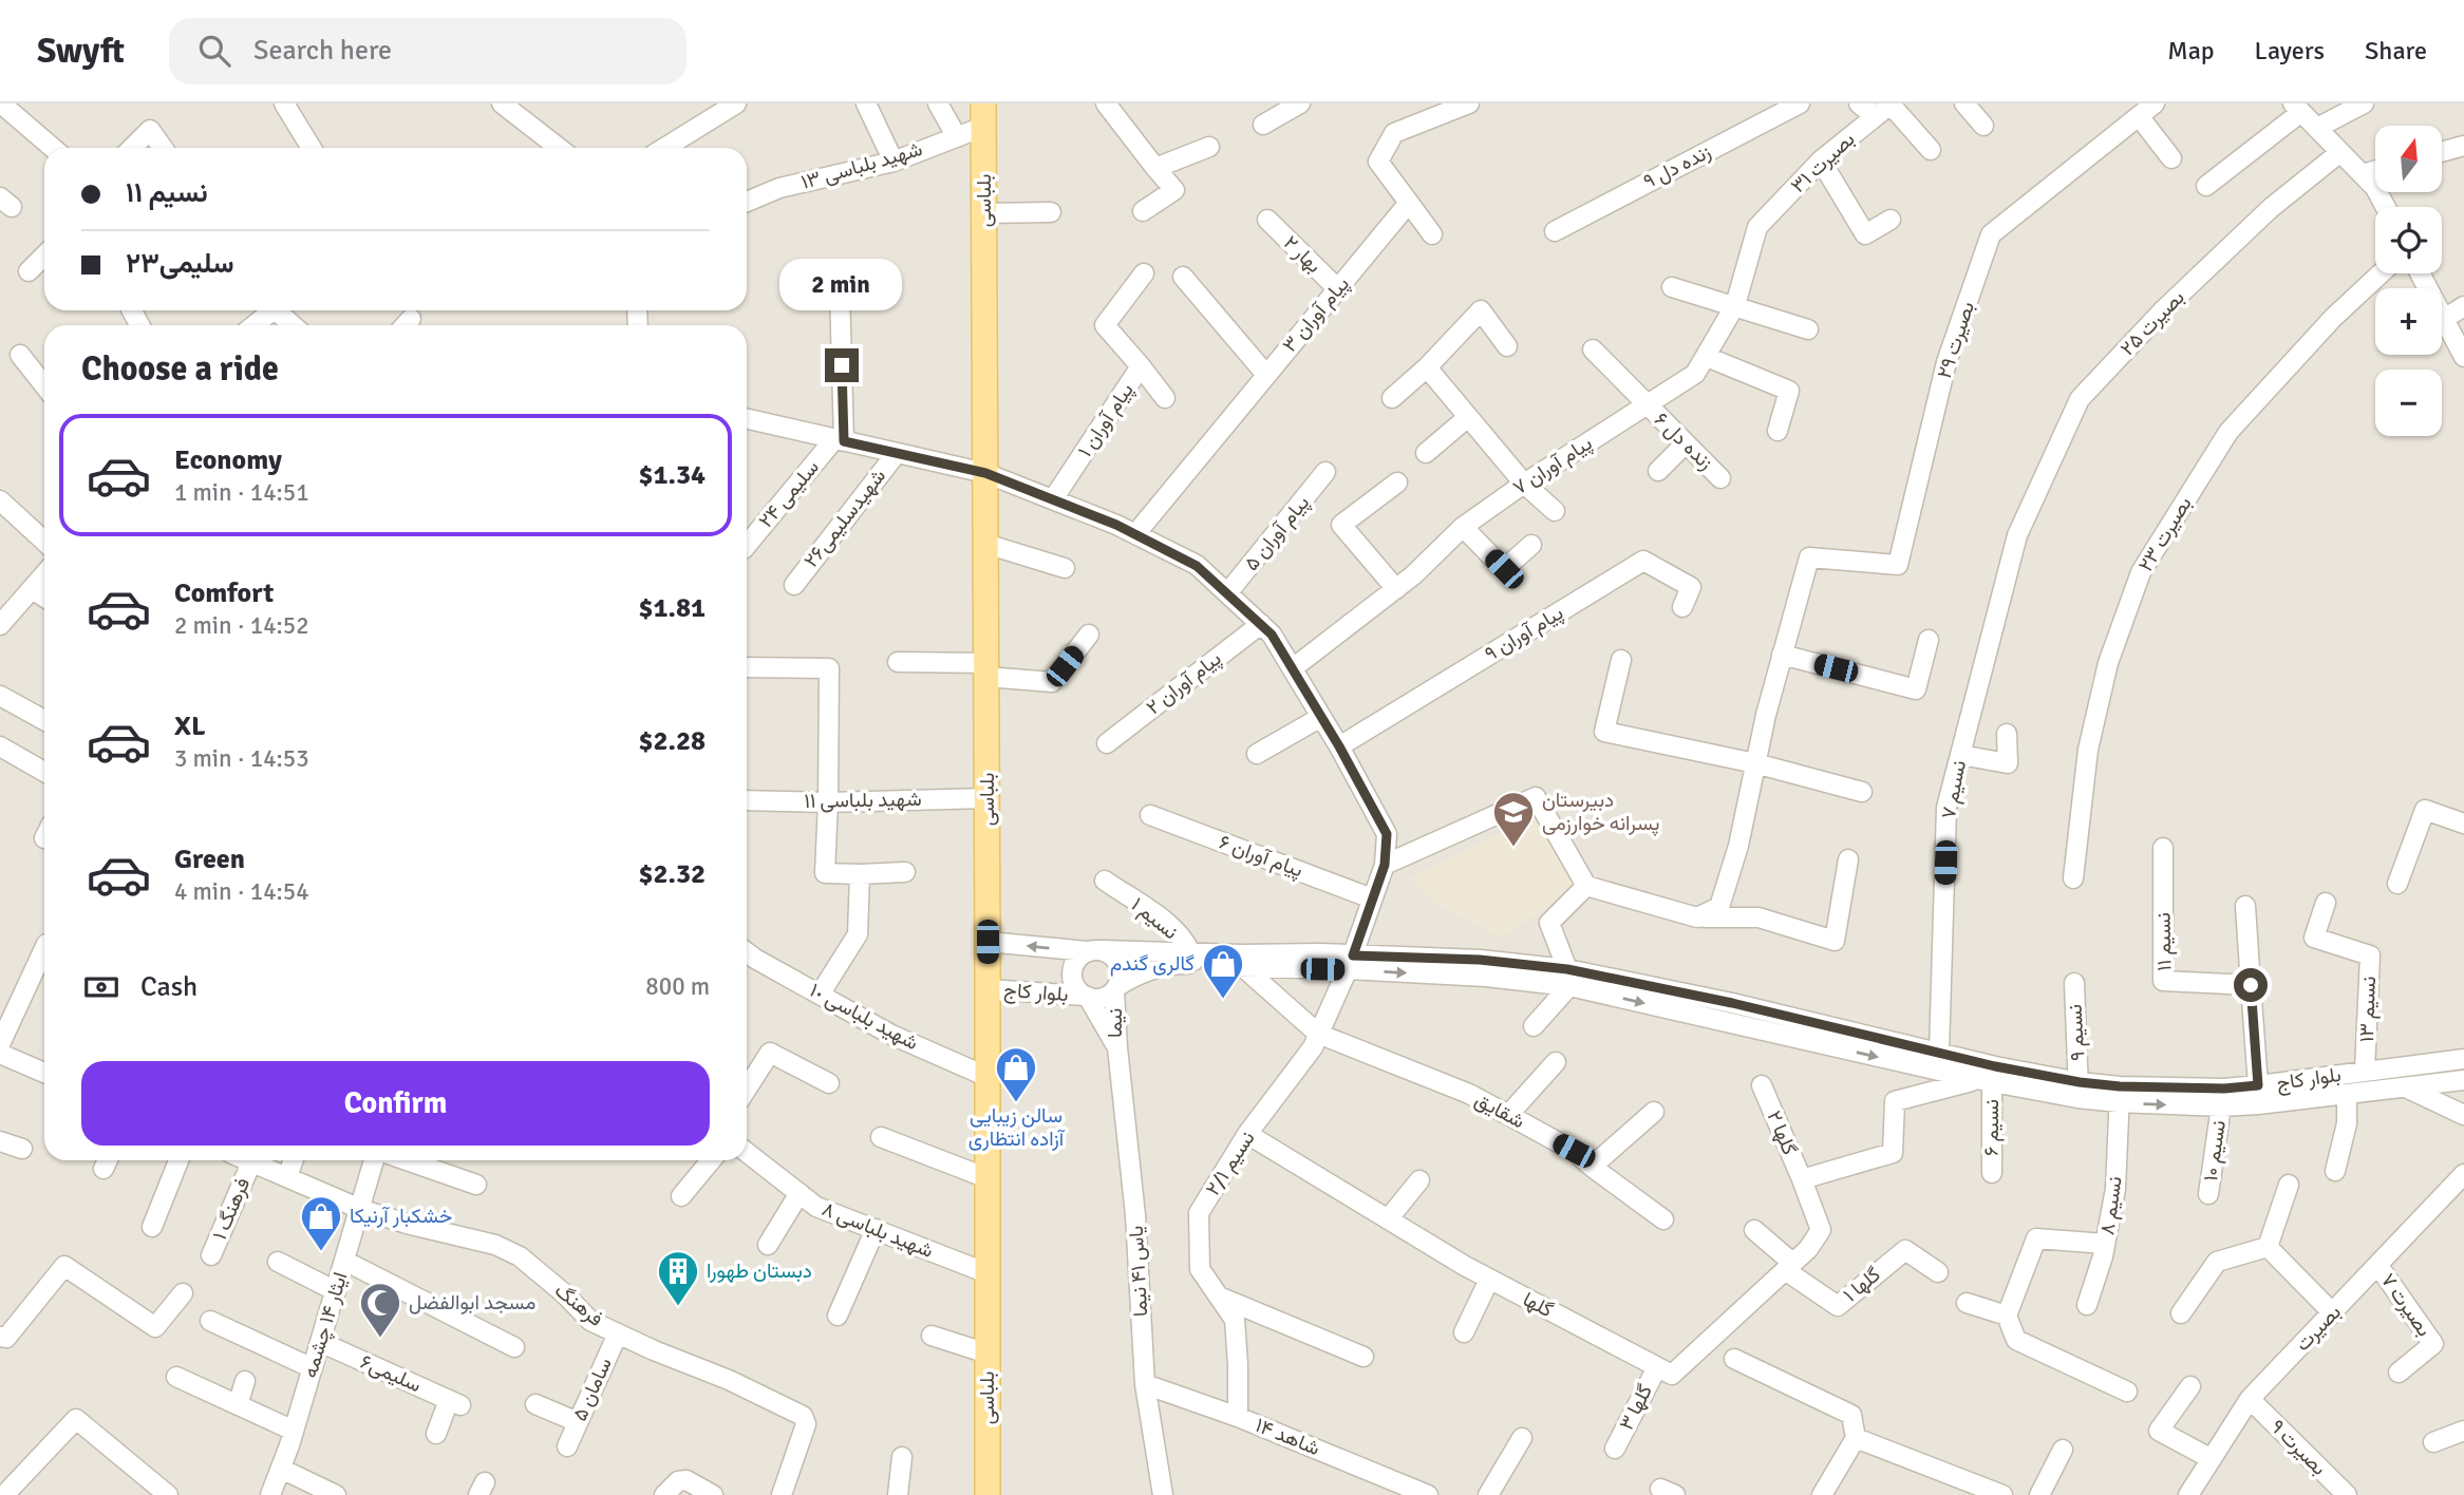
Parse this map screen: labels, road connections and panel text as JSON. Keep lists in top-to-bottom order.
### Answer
{
  "streets": {
    "main road": ["بلباسی"],
    "street": [
      "بصیرت ۳۱",
      "شهید بلباسی ١٣",
      "زنده دل ۹",
      "بهار ۲",
      "پیام آوران ۳",
      "بصیرت ۲۵",
      "بصیرت ۲۹",
      "پیام آوران ۱",
      "زنده دل ۶",
      "پیام آوران ۷",
      "سلیمی ۲۴",
      "شهیدسلیمی۲۶",
      "پیام آوران ۵",
      "بصیرت ۲۳",
      "پیام آوران ۹",
      "پیام آوران ۲",
      "نسیم ۷",
      "شهید بلباسی ١١",
      "پیام آوران ۶",
      "نسیم ۱",
      "نسیم ۱۱",
      "بلوار کاج",
      "نسیم ۱۳",
      "شهید بلباسی ١٠",
      "نیما",
      "نسیم ۹",
      "شقایق",
      "نسیم ۶",
      "گلها ۲",
      "نسیم ۱۰",
      "نسیم ۲/۱",
      "نسیم ۸",
      "فرهنگ ۱",
      "شهید بلباسی ۸",
      "یاس ۴۱ نیما",
      "گلها ۱",
      "فرهنگ",
      "گلها",
      "بصیرت ۷",
      "ایثار ۱۴ چشمه",
      "بصیرت",
      "سلیمی۶",
      "سامان ۵",
      "گلها ۳",
      "شاهد ۱۴",
      "بصیرت ۹"
    ]
  },
  "crossings": [
    ["بصیرت ۳۱", "پیام آوران ۷"],
    ["شهید بلباسی ١٣", "بلباسی"],
    ["بلباسی", "شهید بلباسی ١١"],
    ["بلباسی", "بلوار کاج"],
    ["بلباسی", "شهید بلباسی ١٠"],
    ["بلباسی", "شهید بلباسی ۸"],
    ["بهار ۲", "پیام آوران ۳"],
    ["بصیرت ۲۵", "نسیم ۷"],
    ["زنده دل ۶", "پیام آوران ۷"],
    ["پیام آوران ۹", "نسیم ۲/۱"],
    ["نسیم ۷", "بلوار کاج"],
    ["پیام آوران ۶", "نسیم ۲/۱"],
    ["نسیم ۱", "بلوار کاج"],
    ["بلوار کاج", "نسیم ۱۳"],
    ["بلوار کاج", "نیما"],
    ["بلوار کاج", "نسیم ۹"],
    ["بلوار کاج", "شقایق"],
    ["بلوار کاج", "نسیم ۶"],
    ["بلوار کاج", "نسیم ۱۰"],
    ["بلوار کاج", "نسیم ۲/۱"],
    ["بلوار کاج", "نسیم ۸"],
    ["نیما", "یاس ۴۱ نیما"],
    ["شقایق", "نسیم ۲/۱"],
    ["گلها ۲", "گلها ۱"],
    ["نسیم ۲/۱", "گلها"],
    ["نسیم ۲/۱", "شاهد ۱۴"],
    ["فرهنگ ۱", "فرهنگ"],
    ["یاس ۴۱ نیما", "شاهد ۱۴"],
    ["فرهنگ", "ایثار ۱۴ چشمه"],
    ["فرهنگ", "سامان ۵"],
    ["گلها", "گلها ۳"],
    ["بصیرت ۷", "بصیرت"],
    ["ایثار ۱۴ چشمه", "سلیمی۶"],
    ["بصیرت", "بصیرت ۹"]
  ],
  "places": {
    "school or university": ["دبیرستان پسرانه خوارزمی"],
    "shop": ["گالری گندم", "سالن زیبایی آزاده انتظاری", "خشکبار آرنیکا"],
    "building": ["دبستان طهورا"],
    "mosque": ["مسجد ابوالفضل"]
  },
  "north": "top",
  "page": {
    "header": "Swyft",
    "search": "Search here",
    "nav": ["Map", "Layers", "Share"],
    "map_buttons": ["+", "−"],
    "banner": ["نسیم ۱۱", "سلیمی۲۳"],
    "bubble": "2 min",
    "heading": "Choose a ride",
    "list": [
      {
        "name": "Economy",
        "note": "1 min · 14:51",
        "value": "$1.34"
      },
      {
        "name": "Comfort",
        "note": "2 min · 14:52",
        "value": "$1.81"
      },
      {
        "name": "XL",
        "note": "3 min · 14:53",
        "value": "$2.28"
      },
      {
        "name": "Green",
        "note": "4 min · 14:54",
        "value": "$2.32"
      }
    ],
    "pay": ["Cash", "800 m"],
    "buttons": "Confirm"
  }
}
